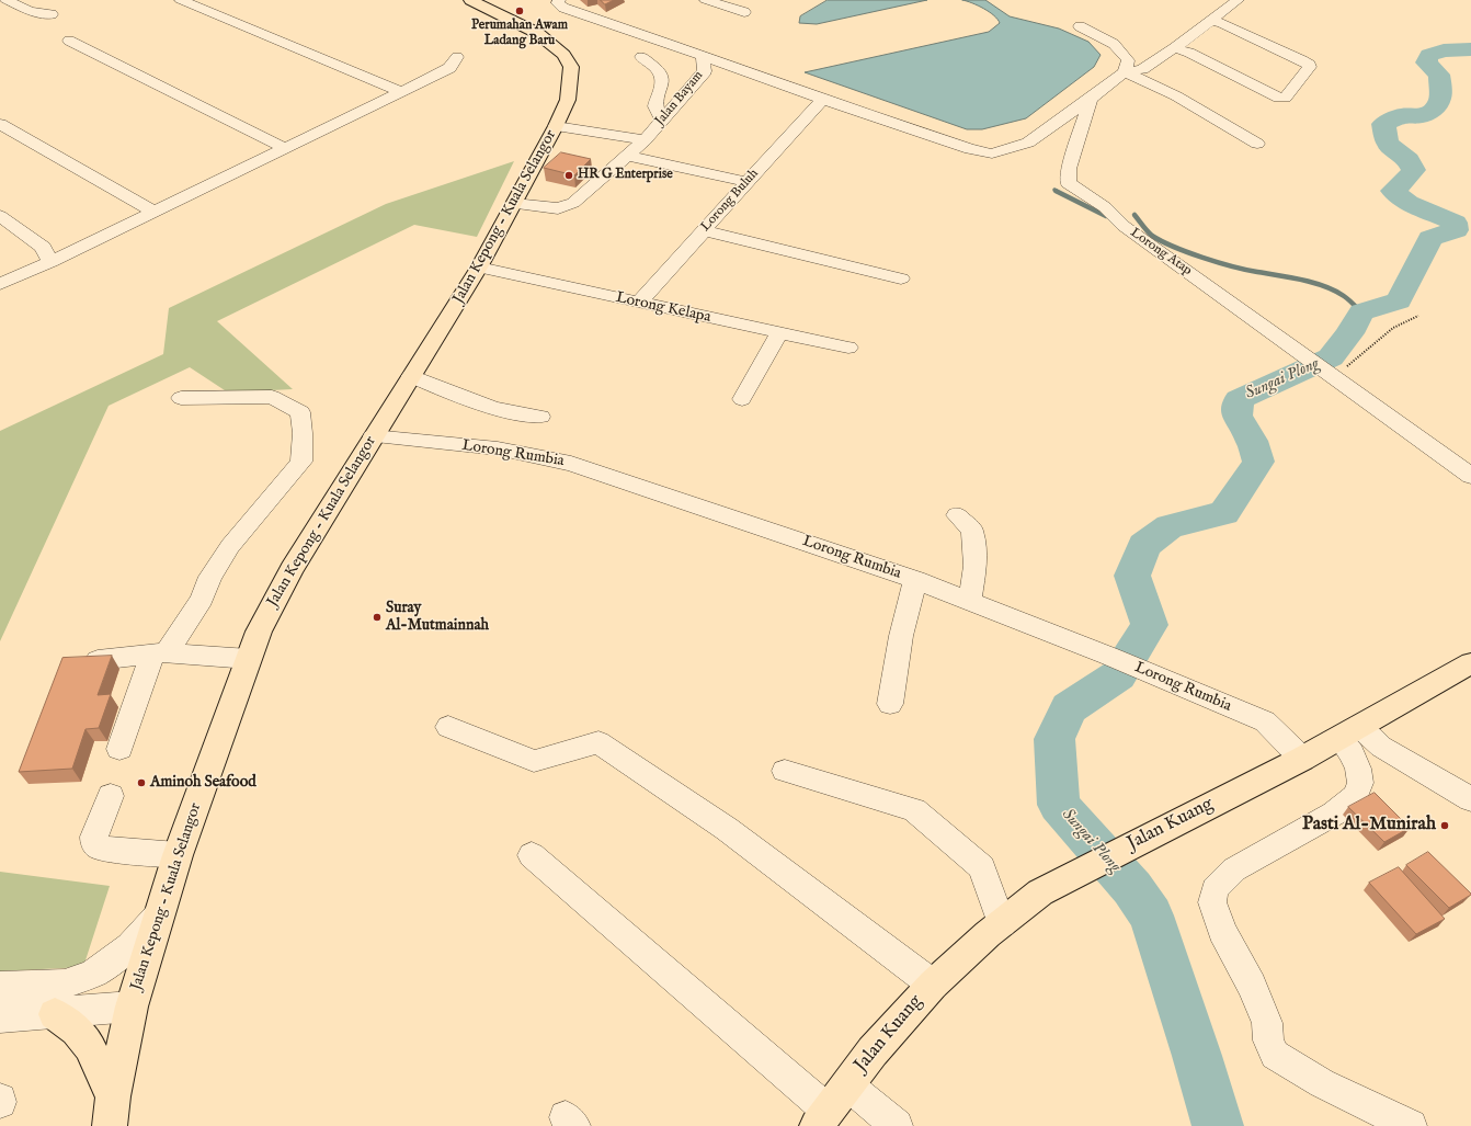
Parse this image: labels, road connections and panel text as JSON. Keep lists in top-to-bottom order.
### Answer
{
  "streets": {
    "main road": ["Jalan Kepong - Kuala Selangor", "Jalan Kuang"],
    "street": [
      "Jalan Bayam",
      "Lorong Buluh",
      "Lorong Atap",
      "Lorong Kelapa",
      "Lorong Rumbia"
    ]
  },
  "crossings": [
    ["Jalan Bayam", "Jalan Kepong - Kuala Selangor"],
    ["Lorong Buluh", "Lorong Kelapa"],
    ["Jalan Kepong - Kuala Selangor", "Lorong Kelapa"],
    ["Jalan Kepong - Kuala Selangor", "Lorong Rumbia"],
    ["Lorong Rumbia", "Jalan Kuang"]
  ],
  "water": ["Sungai Plong"],
  "places": [
    "Perumahan Awam Ladang Baru",
    "HR G Enterprise",
    "Suray Al-Mutmainnah",
    "Aminoh Seafood",
    "Pasti Al-Munirah"
  ]
}
